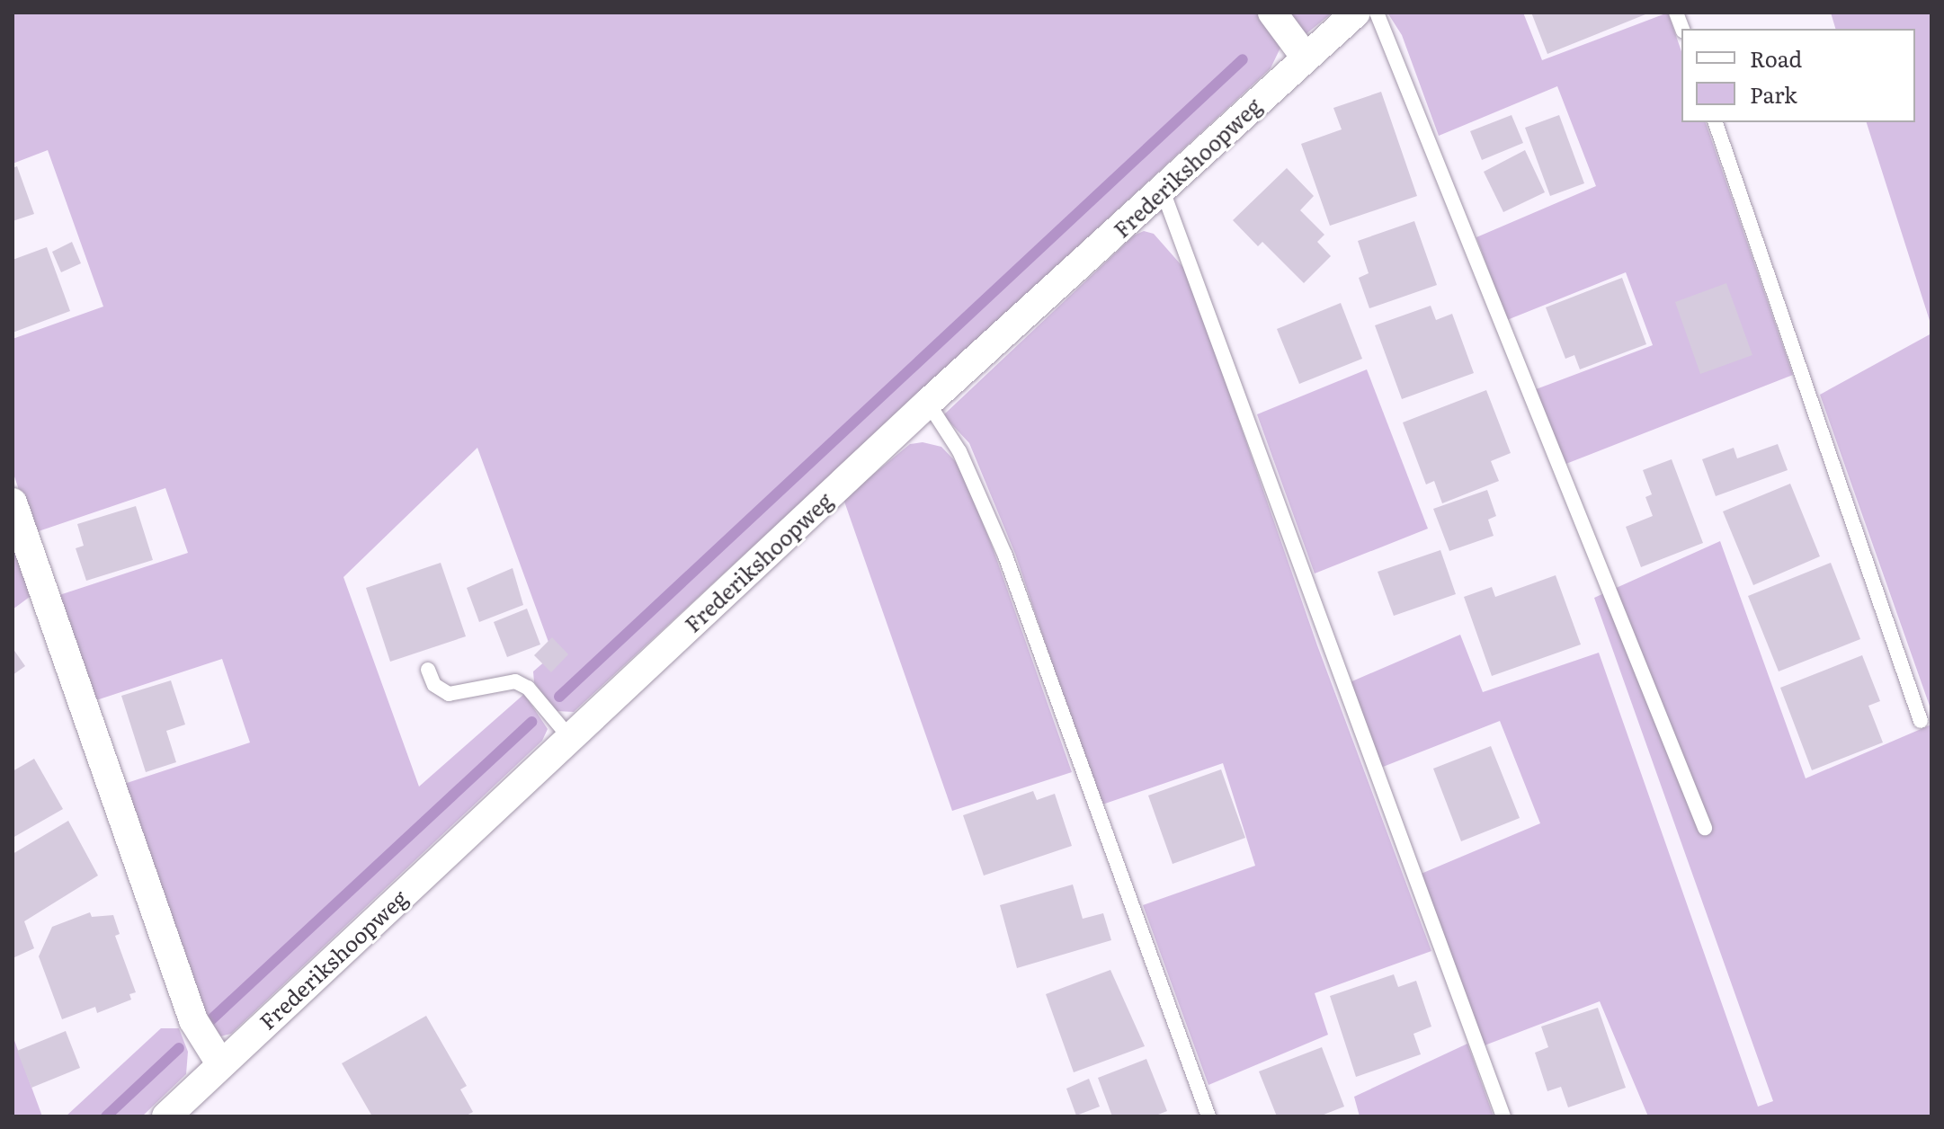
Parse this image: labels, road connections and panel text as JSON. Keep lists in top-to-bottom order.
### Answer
{
  "streets": {
    "street": ["Frederikshoopweg"]
  },
  "legend": ["Road", "Park"]
}
